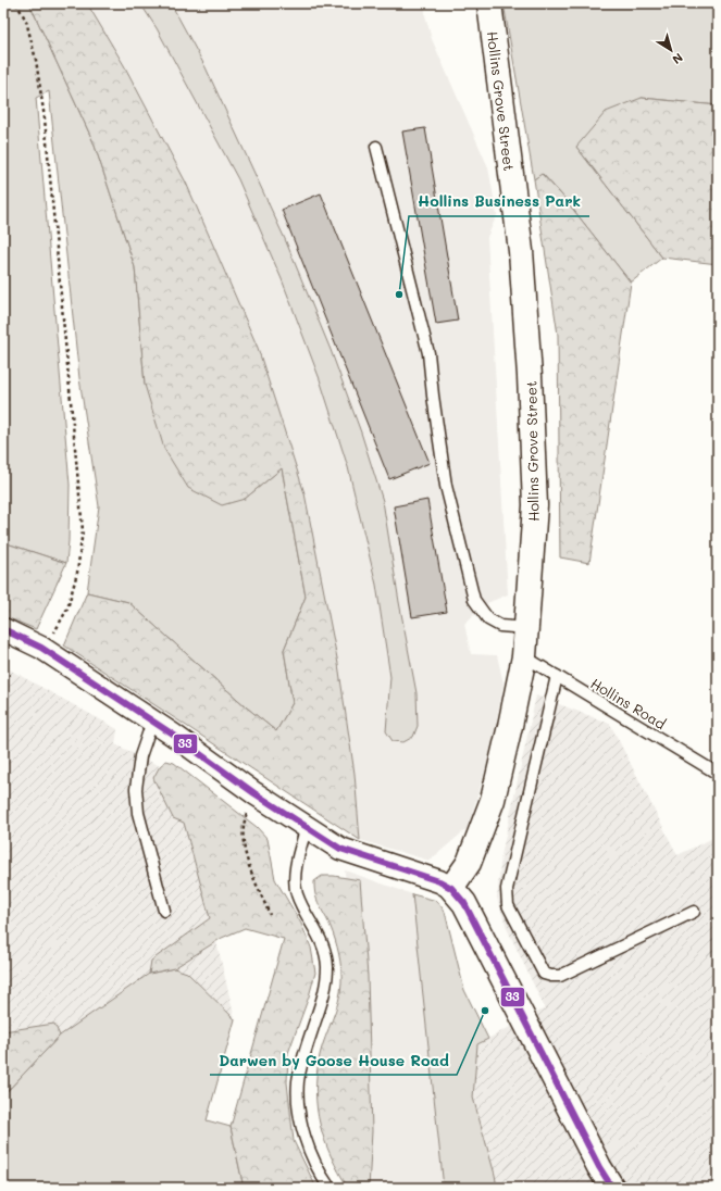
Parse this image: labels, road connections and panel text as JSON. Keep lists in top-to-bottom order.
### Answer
{
  "streets": {
    "street": ["Hollins Grove Street"],
    "lane": ["Hollins Road"]
  },
  "crossings": [
    ["Hollins Grove Street", "Hollins Road"]
  ],
  "places": ["Hollins Business Park", "Darwen by Goose House Road"],
  "lines": ["transit line 33"],
  "north": "bottom right"
}
